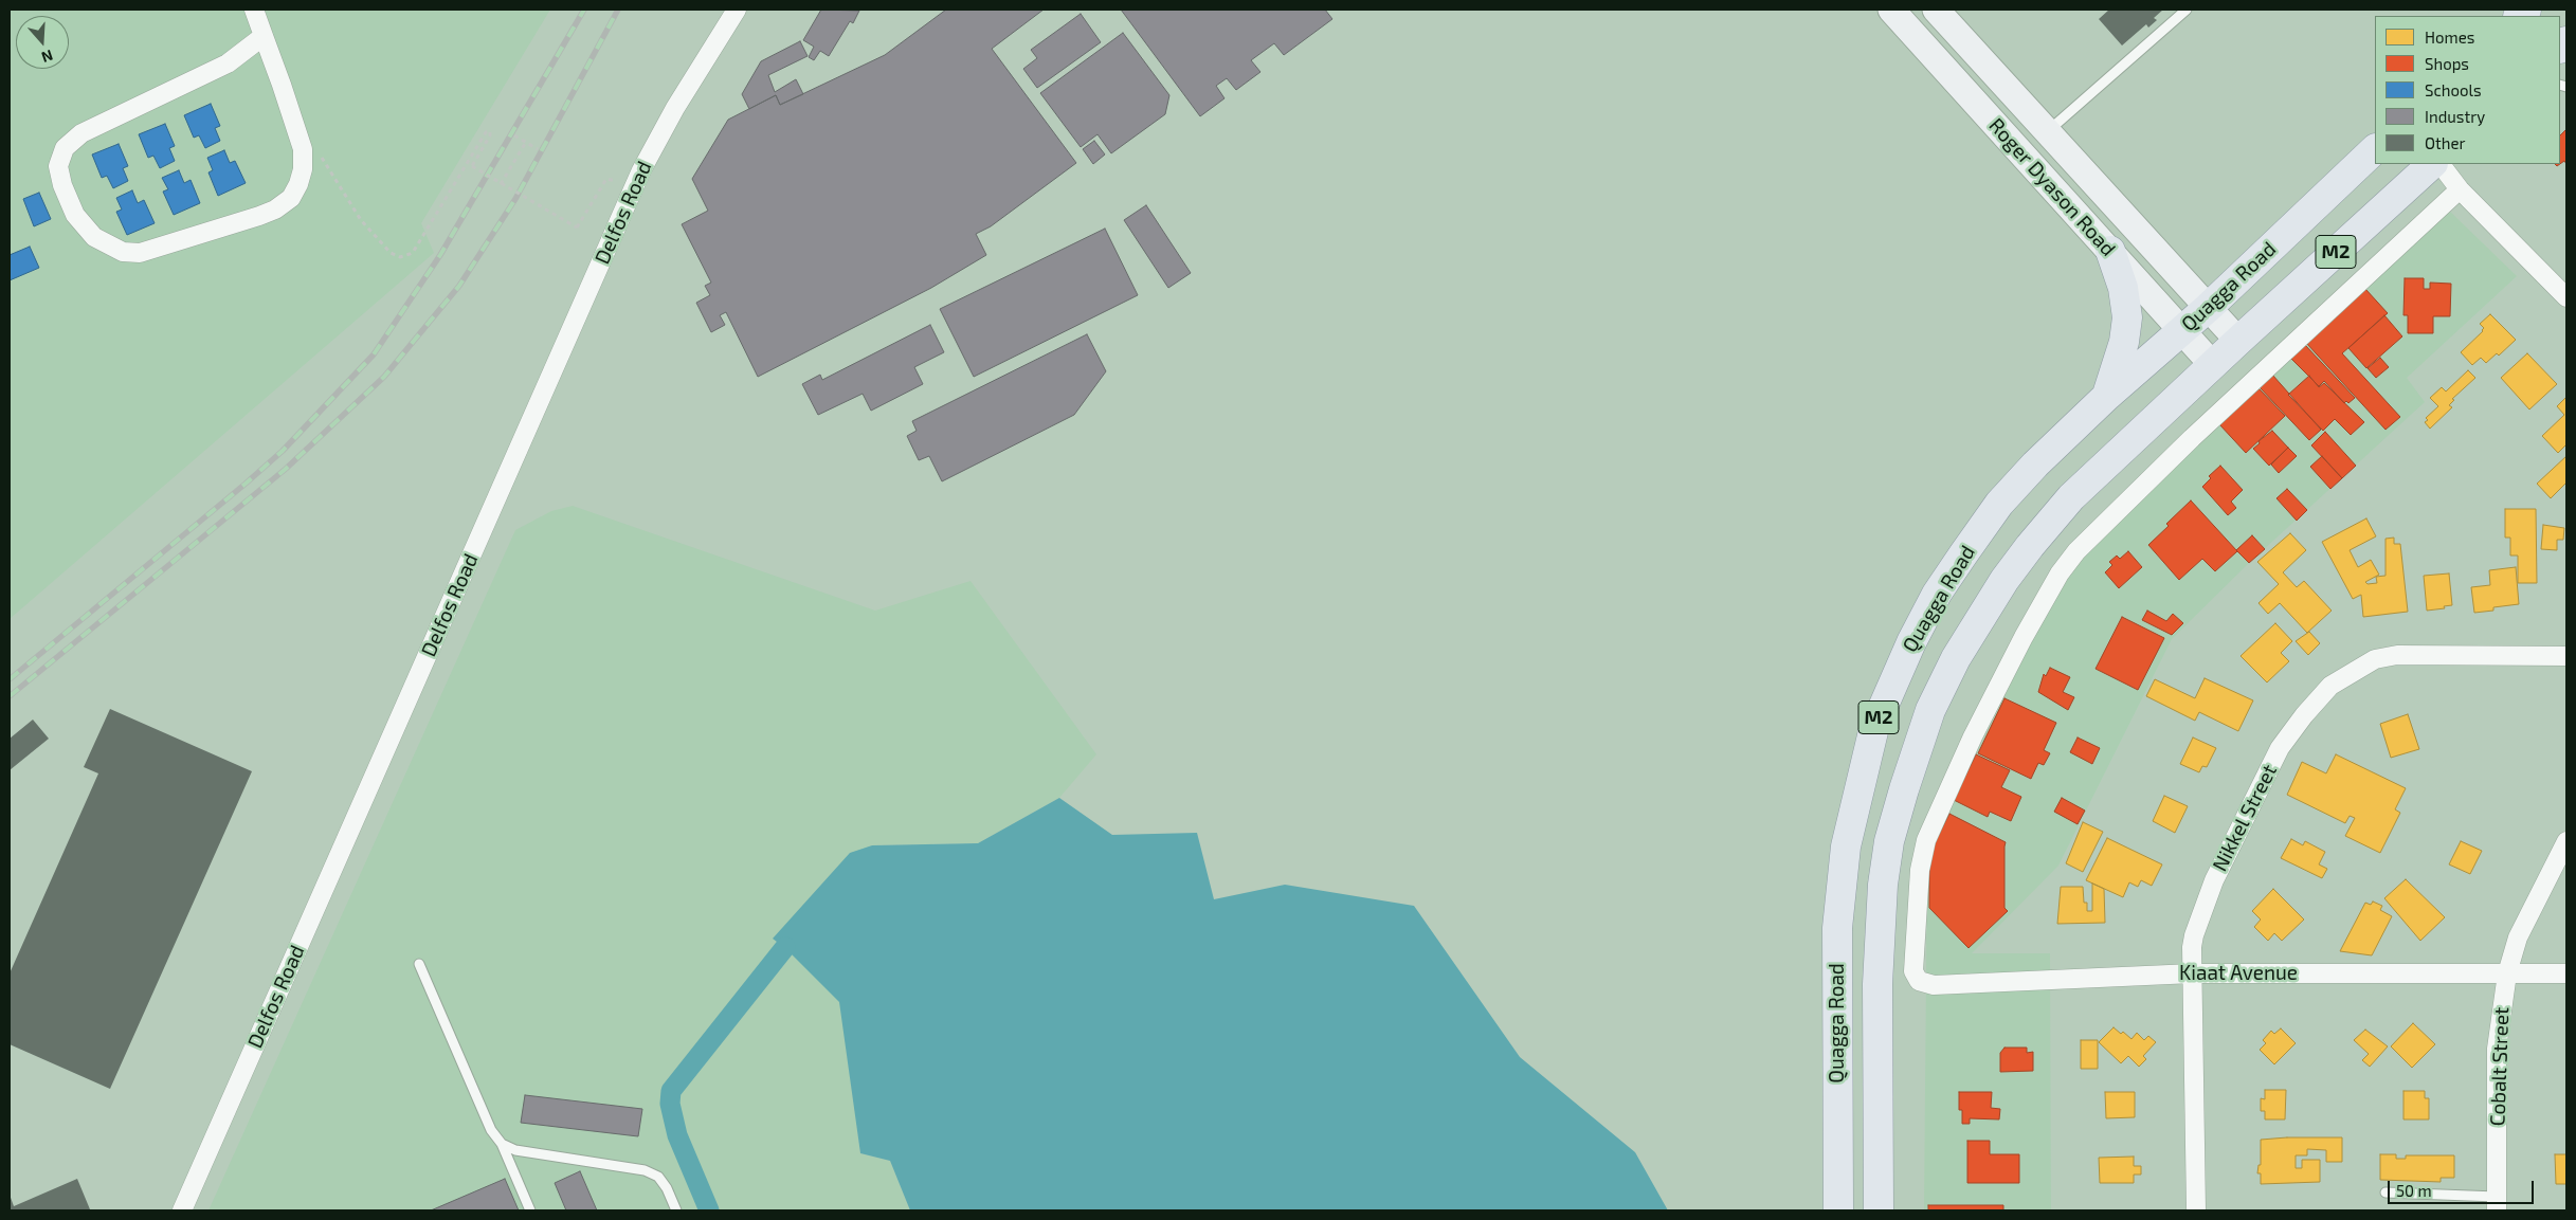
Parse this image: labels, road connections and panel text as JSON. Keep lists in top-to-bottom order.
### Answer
{
  "streets": {
    "main road": ["Roger Dyason Road", "M2", "Quagga Road"],
    "street": [
      "Delfos Road",
      "Nikkel Street",
      "Kiaat Avenue",
      "Cobalt Street"
    ]
  },
  "crossings": [
    ["Roger Dyason Road", "Quagga Road"],
    ["Nikkel Street", "Kiaat Avenue"],
    ["Kiaat Avenue", "Cobalt Street"]
  ],
  "legend": [
    "Homes",
    "Shops",
    "Schools",
    "Industry",
    "Other"
  ],
  "scale_bar": "50 m",
  "north": "bottom"
}
